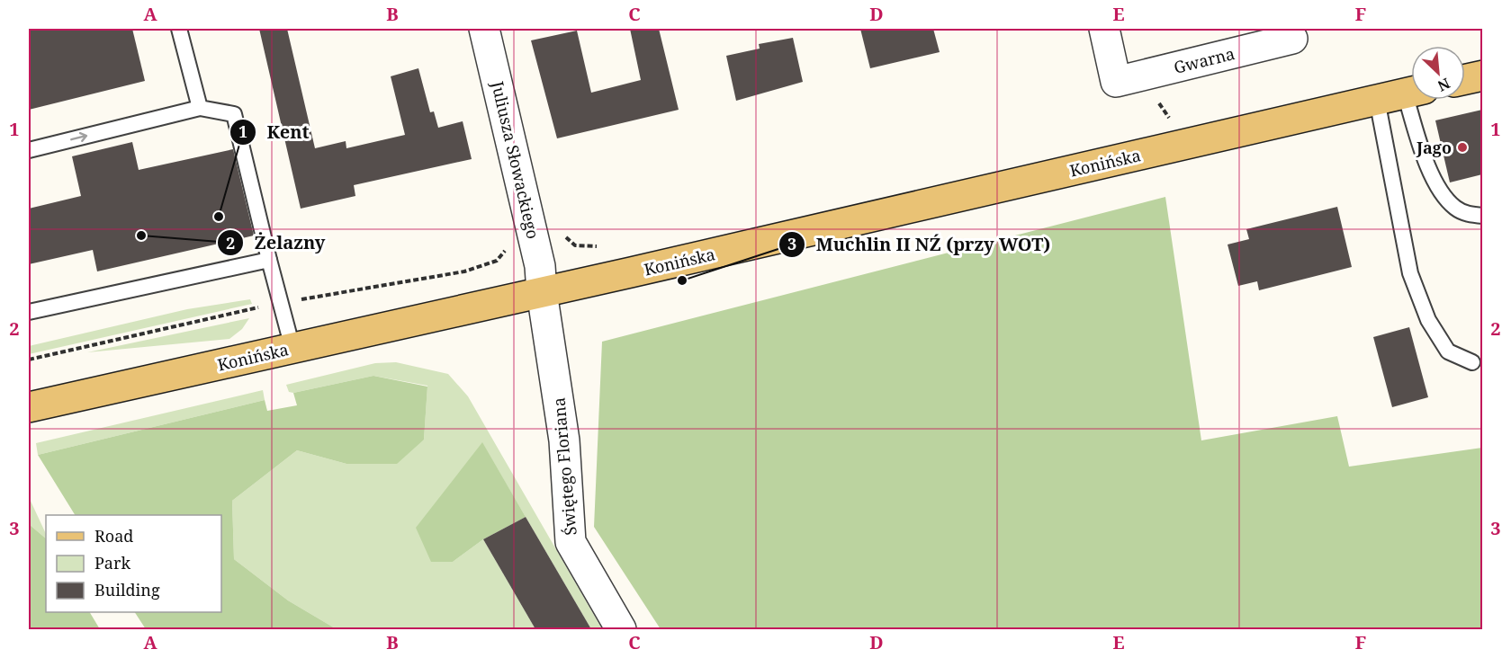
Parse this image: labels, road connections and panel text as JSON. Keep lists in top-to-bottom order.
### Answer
{
  "streets": {
    "main road": ["Konińska"],
    "street": ["Gwarna", "Juliusza Słowackiego", "Świętego Floriana"]
  },
  "crossings": [
    ["Juliusza Słowackiego", "Konińska"],
    ["Juliusza Słowackiego", "Świętego Floriana"],
    ["Konińska", "Świętego Floriana"]
  ],
  "places": [
    "Jago",
    "Kent",
    "Żelazny",
    "Muchlin II NŹ (przy WOT)"
  ],
  "legend": ["Road", "Park", "Building"],
  "north": "bottom right",
  "grid": {
    "columns": [
      "A",
      "B",
      "C",
      "D",
      "E",
      "F"
    ],
    "rows": ["1", "2", "3"]
  }
}
